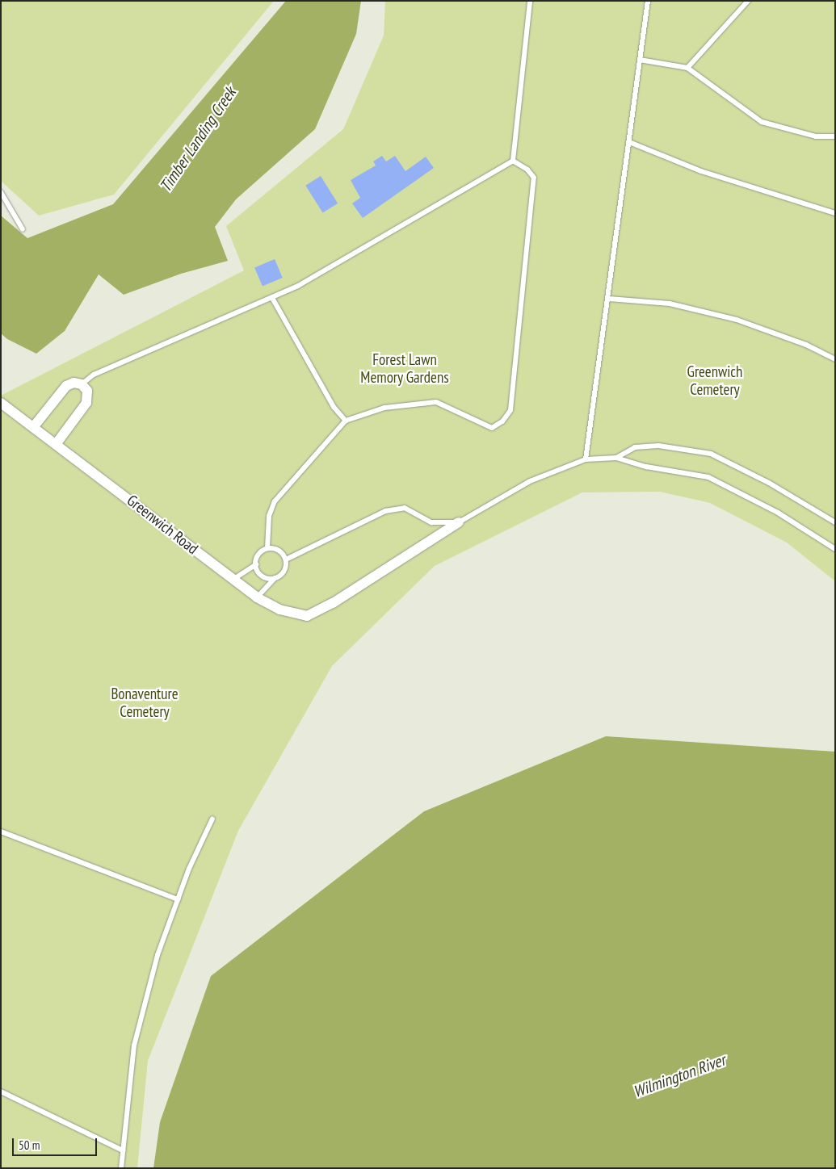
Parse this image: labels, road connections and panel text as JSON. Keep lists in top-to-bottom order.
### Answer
{
  "streets": {
    "street": ["Greenwich Road"]
  },
  "water": ["Timber Landing Creek", "Wilmington River"],
  "parks": ["Forest Lawn Memory Gardens", "Greenwich Cemetery", "Bonaventure Cemetery"],
  "scale_bar": "50 m"
}
